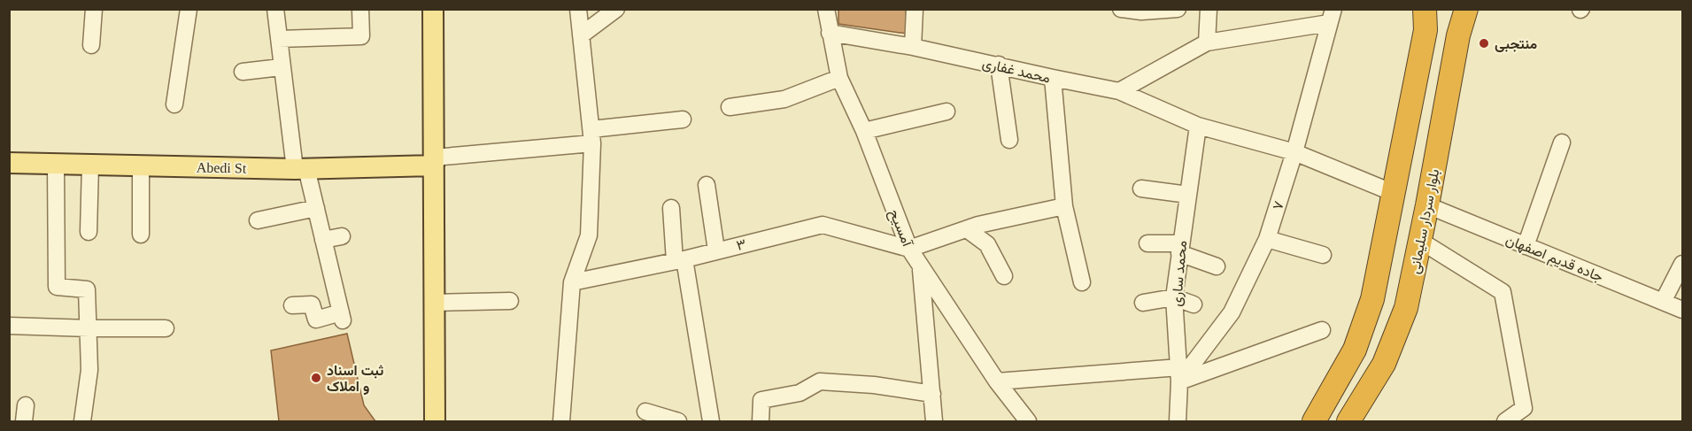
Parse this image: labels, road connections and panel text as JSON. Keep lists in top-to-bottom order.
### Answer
{
  "streets": {
    "highway": ["بلوار سردار سلیمانی"],
    "main road": ["Abedi St"],
    "street": [
      "محمد غفاری",
      "۷",
      "آمسیح",
      "۳",
      "جاده قدیم اصفهان",
      "محمد ساری"
    ]
  },
  "crossings": [
    ["محمد غفاری", "۷"],
    ["محمد غفاری", "آمسیح"],
    ["محمد غفاری", "محمد ساری"],
    ["۷", "محمد ساری"],
    ["بلوار سردار سلیمانی", "جاده قدیم اصفهان"],
    ["آمسیح", "۳"]
  ],
  "places": ["منتجبی", "ثبت اسناد و املاک"]
}
